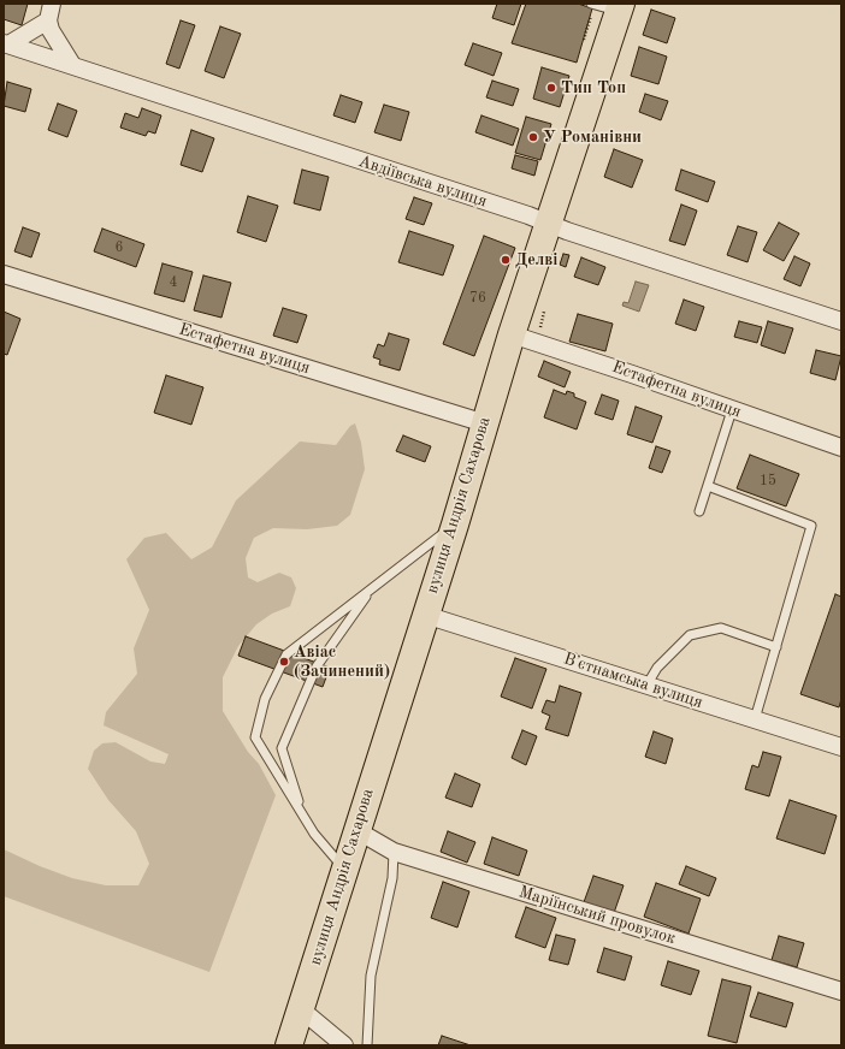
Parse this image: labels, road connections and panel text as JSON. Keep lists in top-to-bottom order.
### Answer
{
  "streets": {
    "main road": ["вулиця Андрія Сахарова"],
    "street": [
      "Авдіївська вулиця",
      "Естафетна вулиця",
      "Вʼєтнамська вулиця",
      "Маріїнський провулок"
    ]
  },
  "crossings": [
    ["Авдіївська вулиця", "вулиця Андрія Сахарова"],
    ["Естафетна вулиця", "вулиця Андрія Сахарова"],
    ["вулиця Андрія Сахарова", "Вʼєтнамська вулиця"],
    ["вулиця Андрія Сахарова", "Маріїнський провулок"]
  ],
  "places": [
    "Тип Топ",
    "У Романівни",
    "Делві",
    "Авіас (Зачинений)"
  ],
  "house_numbers": [
    "6",
    "4",
    "76",
    "15"
  ]
}
